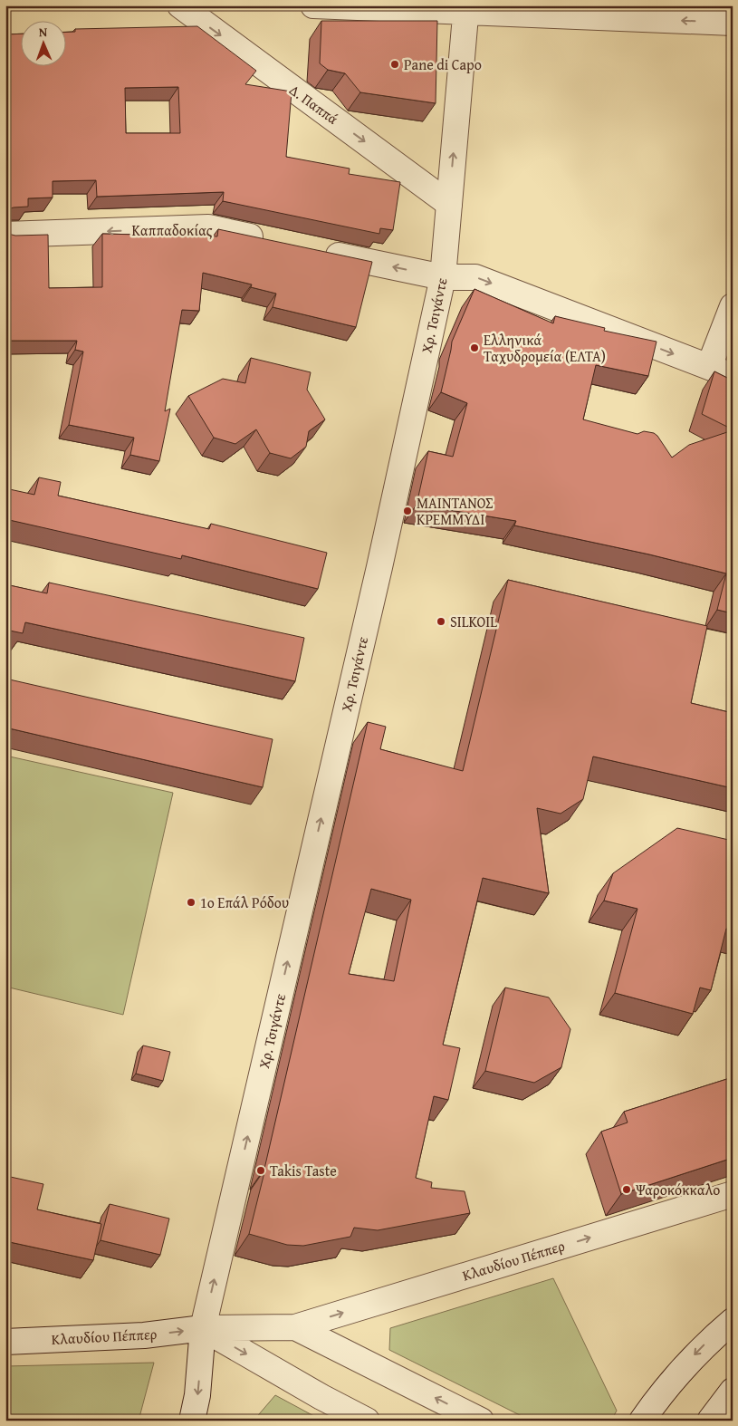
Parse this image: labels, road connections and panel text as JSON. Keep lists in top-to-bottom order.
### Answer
{
  "streets": {
    "street": [
      "Δ. Παππά",
      "Καππαδοκίας",
      "Χρ. Τσιγάντε",
      "Κλαυδίου Πέππερ"
    ]
  },
  "crossings": [
    ["Δ. Παππά", "Χρ. Τσιγάντε"],
    ["Χρ. Τσιγάντε", "Κλαυδίου Πέππερ"]
  ],
  "one_way": [
    "Δ. Παππά",
    "Καππαδοκίας",
    "Χρ. Τσιγάντε",
    "Κλαυδίου Πέππερ"
  ],
  "places": [
    "Pane di Capo",
    "Ελληνικά Ταχυδρομεία (ΕΛΤΑ)",
    "ΜΑΙΝΤΑΝΟΣ ΚΡΕΜΜΥΔΙ",
    "SILKOIL",
    "1ο Επάλ Ρόδου",
    "Takis Taste",
    "Ψαροκόκκαλο"
  ],
  "north": "top"
}
